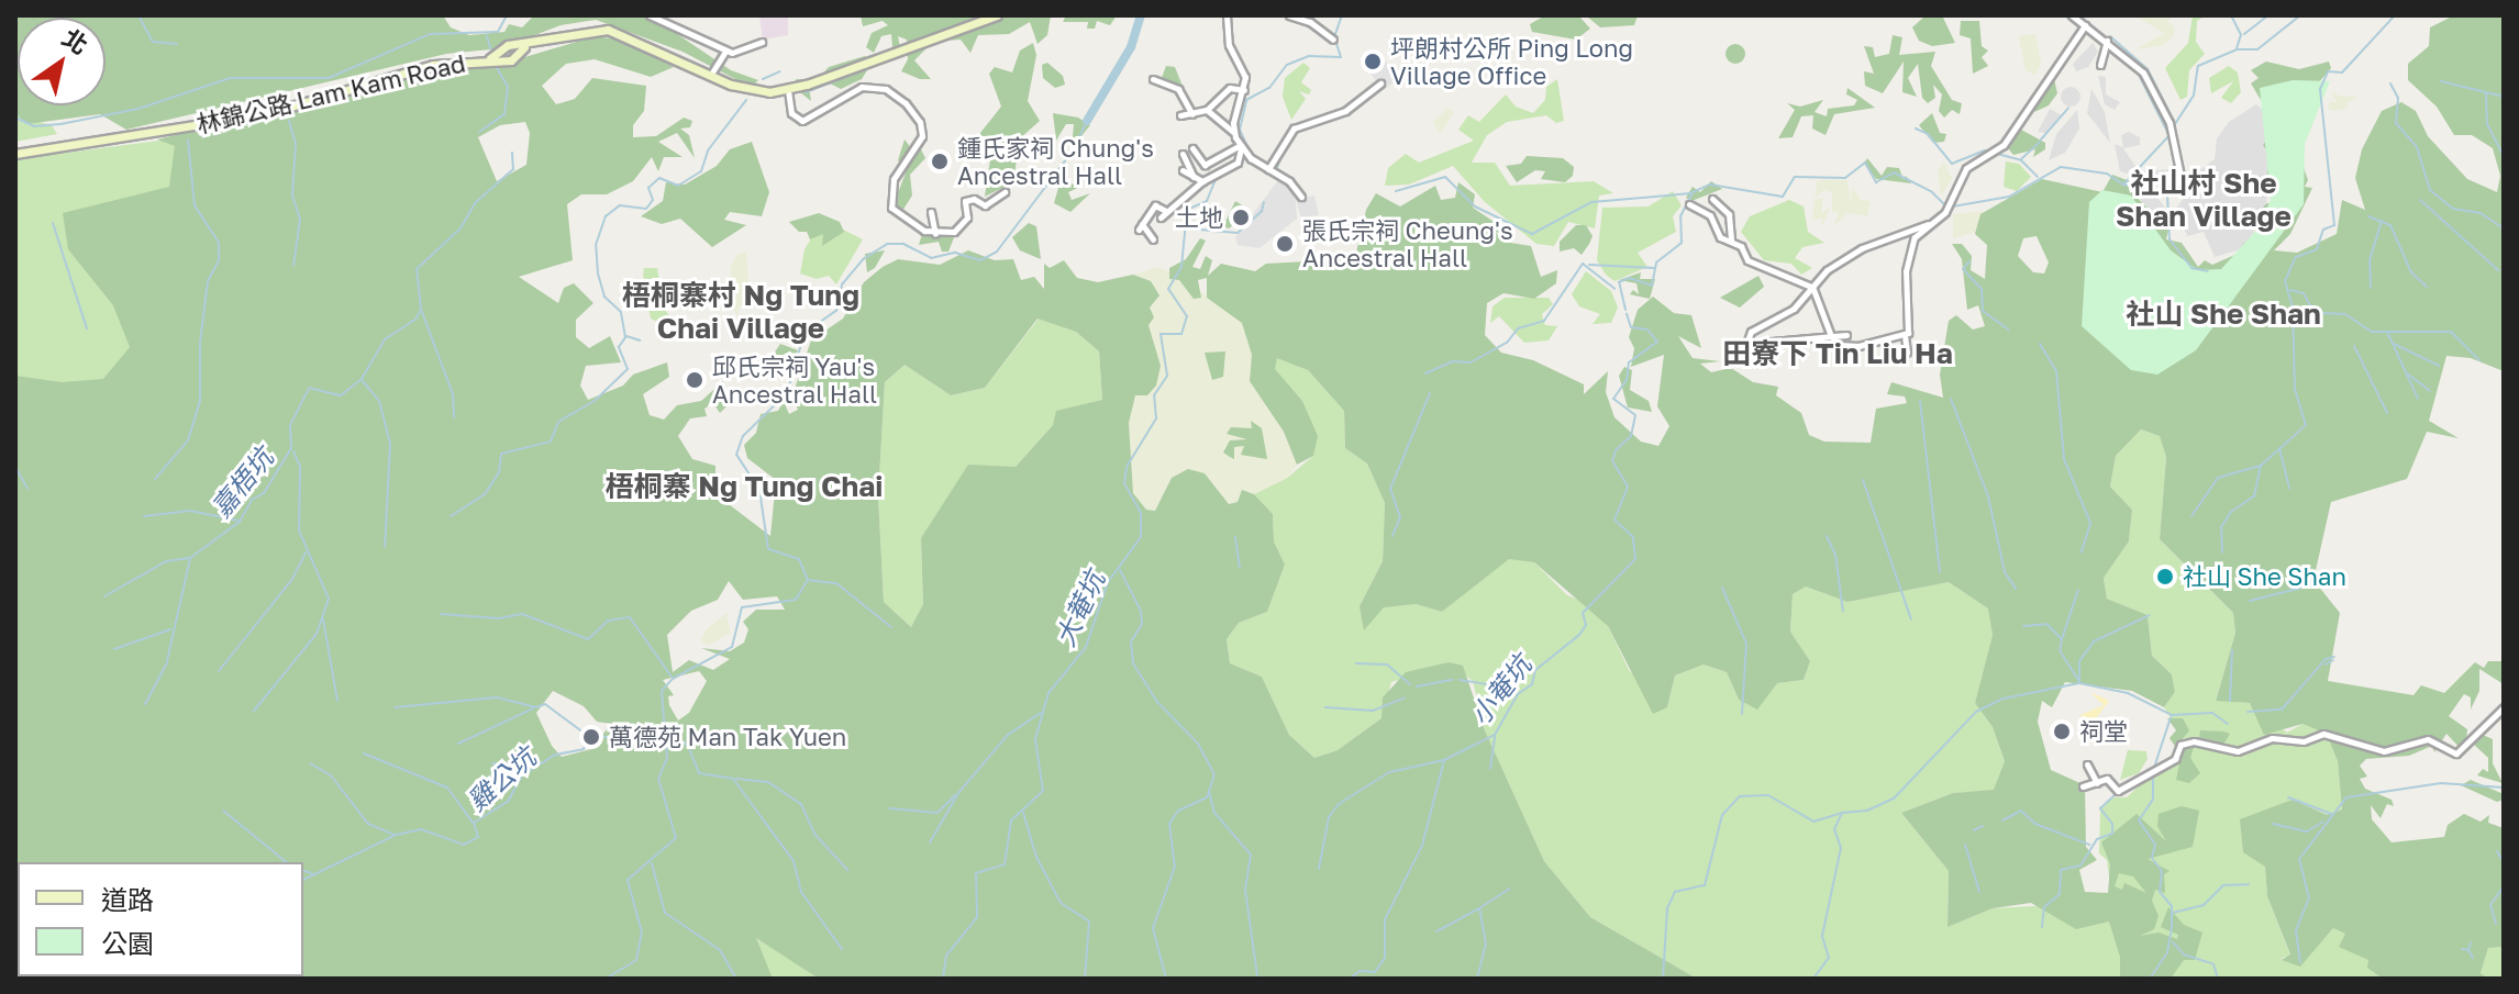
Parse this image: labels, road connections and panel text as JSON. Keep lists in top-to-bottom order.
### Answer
{
  "streets": {
    "main road": ["林錦公路 Lam Kam Road"]
  },
  "districts": [
    "社山村 She Shan Village",
    "梧桐寨村 Ng Tung Chai Village",
    "社山 She Shan",
    "田寮下 Tin Liu Ha",
    "梧桐寨 Ng Tung Chai"
  ],
  "water": [
    "嘉梧坑",
    "大菴坑",
    "小菴坑",
    "雞公坑"
  ],
  "places": [
    "坪朗村公所 Ping Long Village Office",
    "鍾氏家祠 Chung's Ancestral Hall",
    "土地",
    "張氏宗祠 Cheung's Ancestral Hall",
    "邱氏宗祠 Yau's Ancestral Hall",
    "社山 She Shan",
    "祠堂",
    "萬德苑 Man Tak Yuen"
  ],
  "legend": ["道路", "公園"],
  "north": "top right"
}
